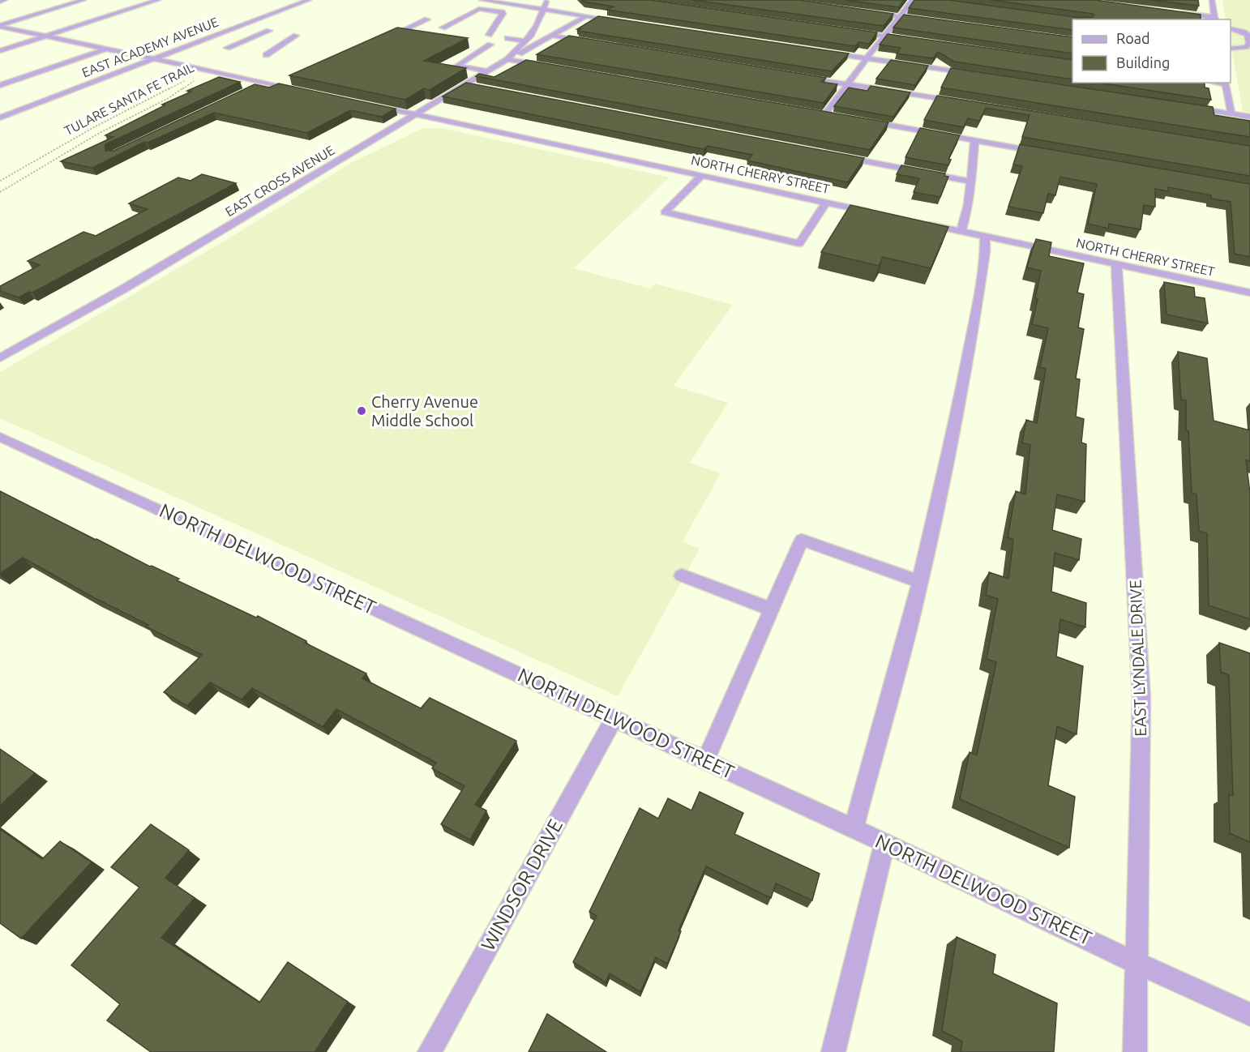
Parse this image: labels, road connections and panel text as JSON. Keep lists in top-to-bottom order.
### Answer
{
  "streets": {
    "street": [
      "EAST ACADEMY AVENUE",
      "NORTH CHERRY STREET",
      "EAST CROSS AVENUE",
      "NORTH DELWOOD STREET",
      "EAST LYNDALE DRIVE",
      "WINDSOR DRIVE"
    ],
    "path": ["TULARE SANTA FE TRAIL"]
  },
  "crossings": [
    ["NORTH CHERRY STREET", "EAST CROSS AVENUE"],
    ["NORTH CHERRY STREET", "EAST LYNDALE DRIVE"],
    ["NORTH DELWOOD STREET", "EAST LYNDALE DRIVE"],
    ["NORTH DELWOOD STREET", "WINDSOR DRIVE"]
  ],
  "places": ["Cherry Avenue Middle School"],
  "legend": ["Road", "Building"]
}
